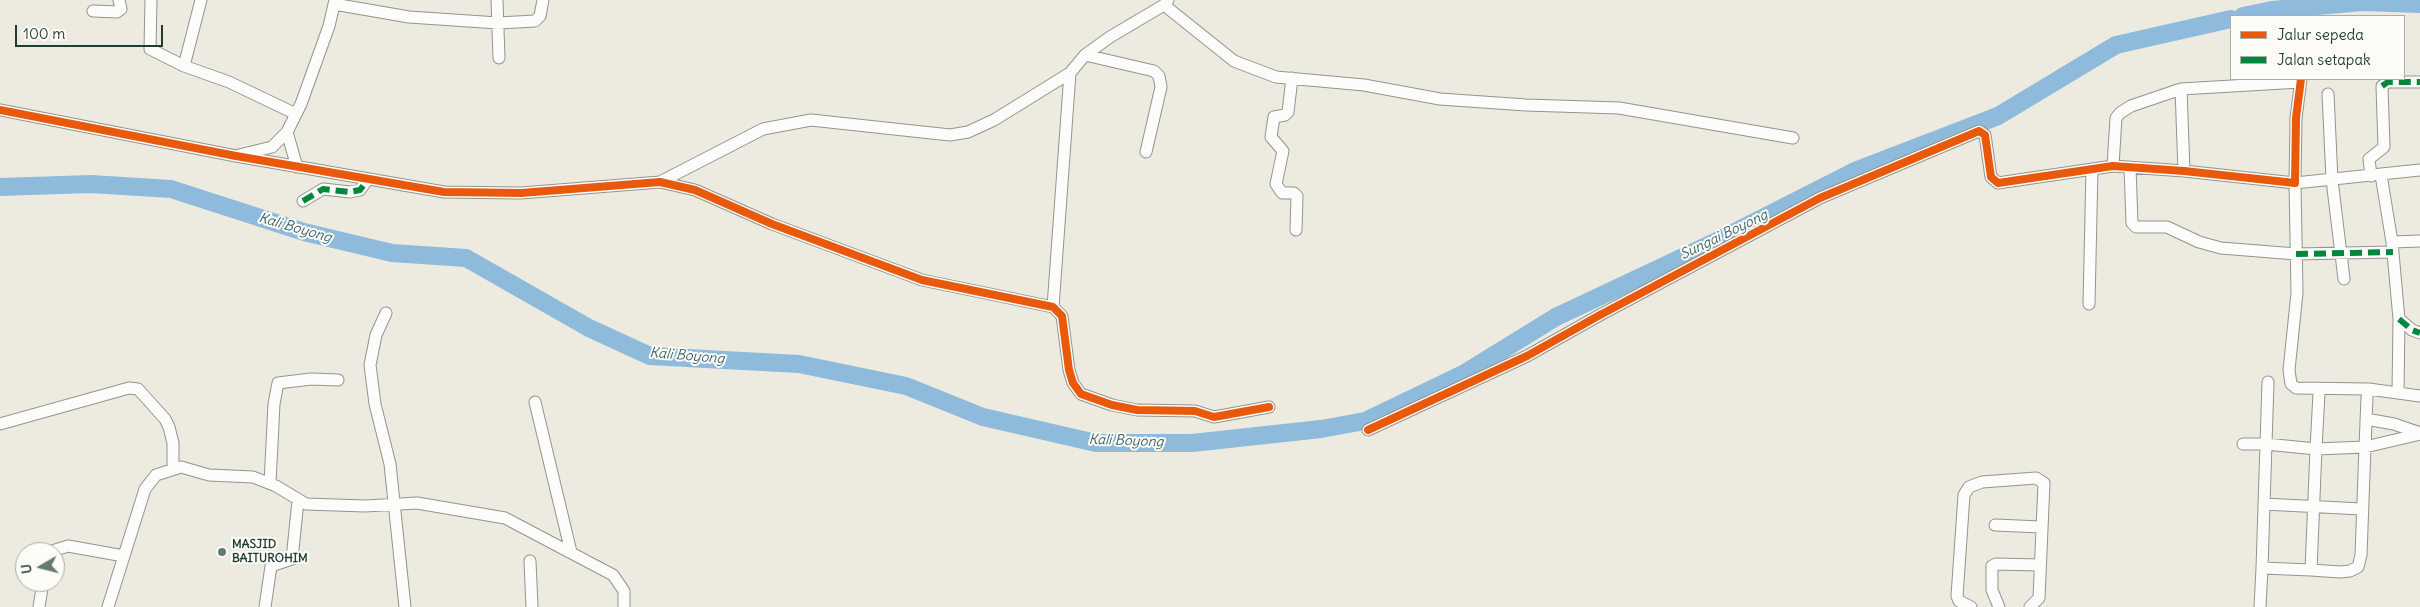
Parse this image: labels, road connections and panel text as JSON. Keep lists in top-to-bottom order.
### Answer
{
  "water": ["Kali Boyong", "Sungai Boyong"],
  "places": ["MASJID BAITUROHIM"],
  "legend": ["Jalur sepeda", "Jalan setapak"],
  "scale_bar": "100 m",
  "north": "left"
}
